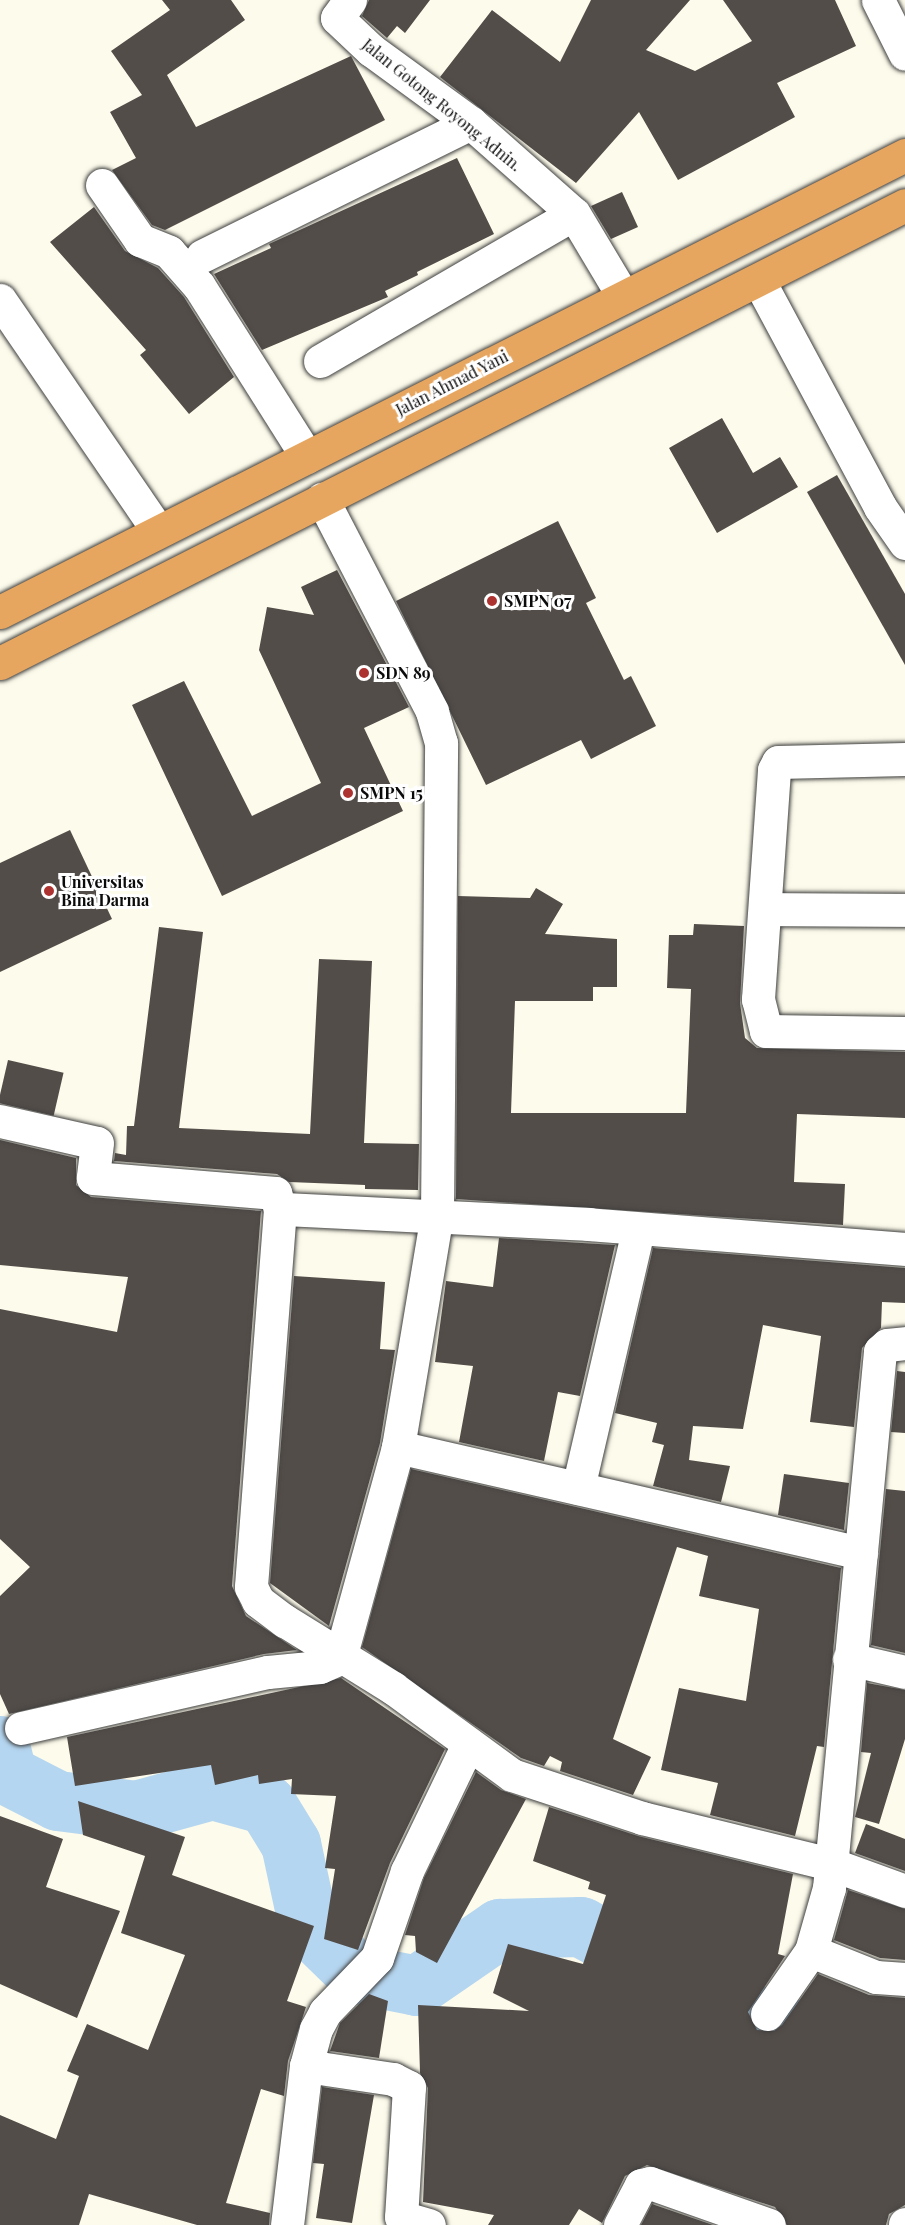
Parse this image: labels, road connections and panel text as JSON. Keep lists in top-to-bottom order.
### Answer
{
  "streets": {
    "highway": ["Jalan Ahmad Yani"],
    "street": ["Jalan Gotong Royong Adnin."]
  },
  "crossings": [
    ["Jalan Gotong Royong Adnin.", "Jalan Ahmad Yani"]
  ],
  "places": [
    "SMPN 07",
    "SDN 89",
    "SMPN 15",
    "Universitas Bina Darma"
  ]
}
